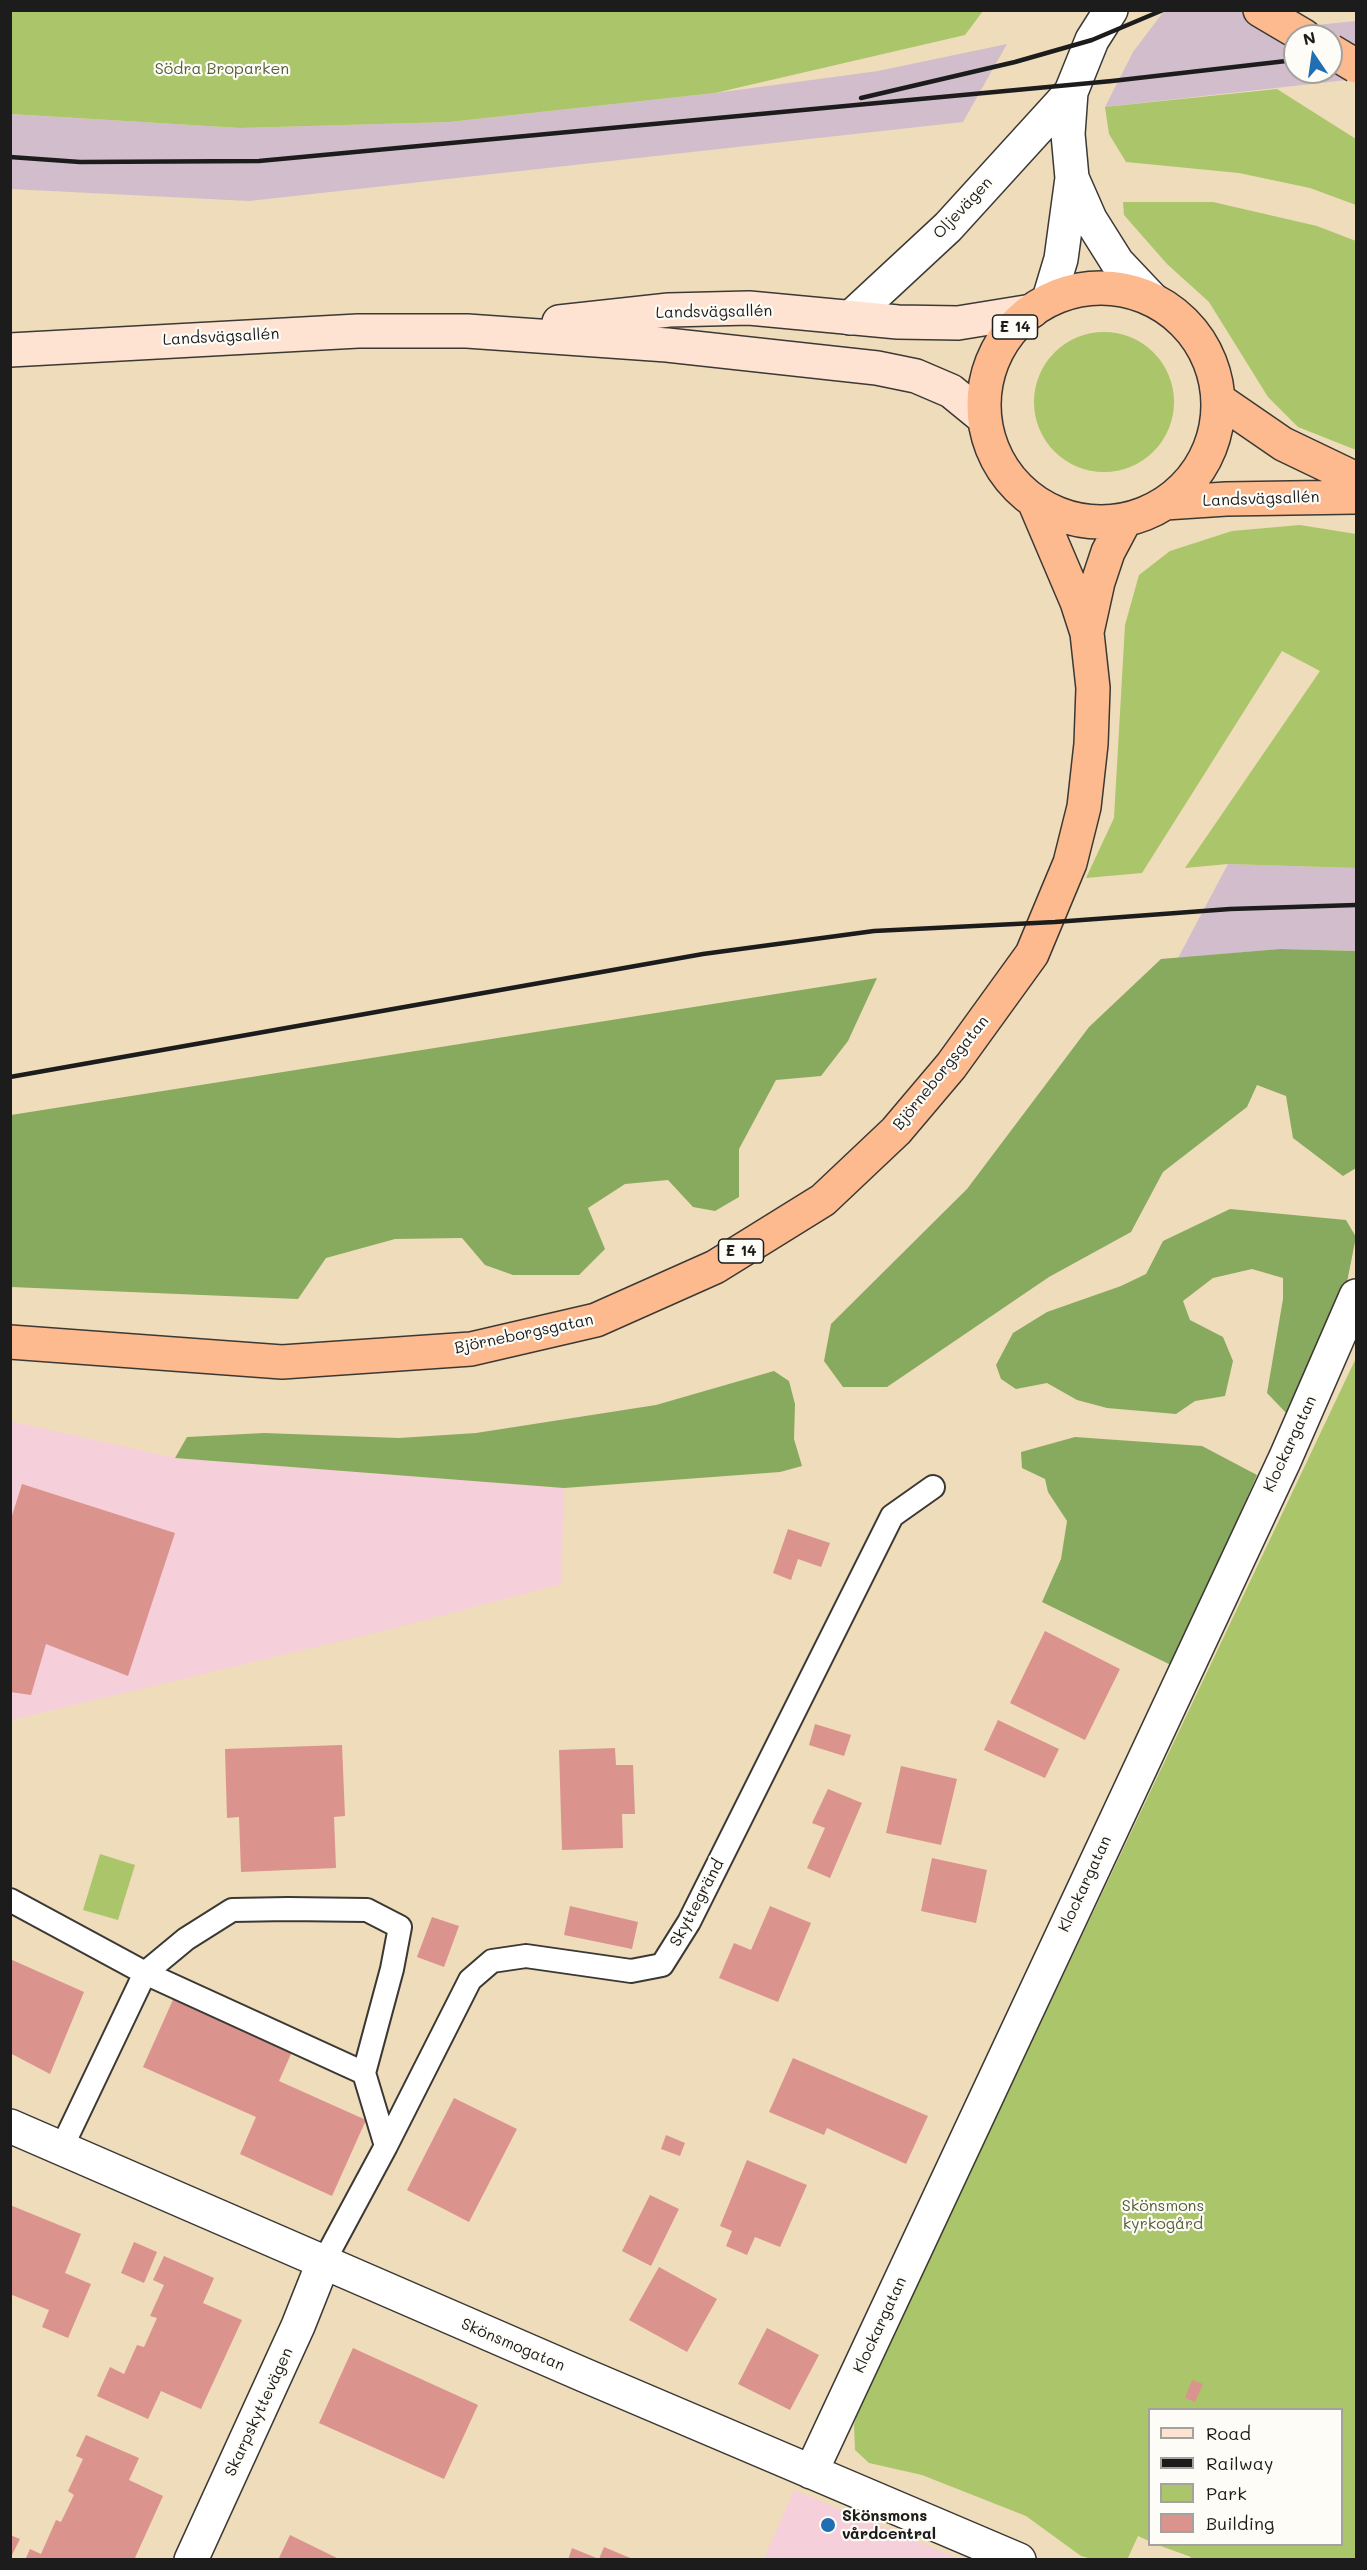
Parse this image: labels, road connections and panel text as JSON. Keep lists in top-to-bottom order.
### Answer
{
  "streets": {
    "highway": ["Landsvägsallén", "E 14", "Björneborgsgatan"],
    "street": [
      "Oljevägen",
      "Klockargatan",
      "Skönsmogatan",
      "Skarpskyttevägen"
    ],
    "lane": ["Skyttegränd"]
  },
  "crossings": [
    ["Oljevägen", "Landsvägsallén"],
    ["Oljevägen", "E 14"],
    ["Landsvägsallén", "E 14"],
    ["E 14", "Björneborgsgatan"],
    ["Klockargatan", "Skönsmogatan"],
    ["Skyttegränd", "Skönsmogatan"],
    ["Skyttegränd", "Skarpskyttevägen"],
    ["Skönsmogatan", "Skarpskyttevägen"]
  ],
  "parks": ["Södra Broparken", "Skönsmons kyrkogård"],
  "places": ["Skönsmons vårdcentral"],
  "legend": [
    "Road",
    "Railway",
    "Park",
    "Building"
  ],
  "north": "top"
}
